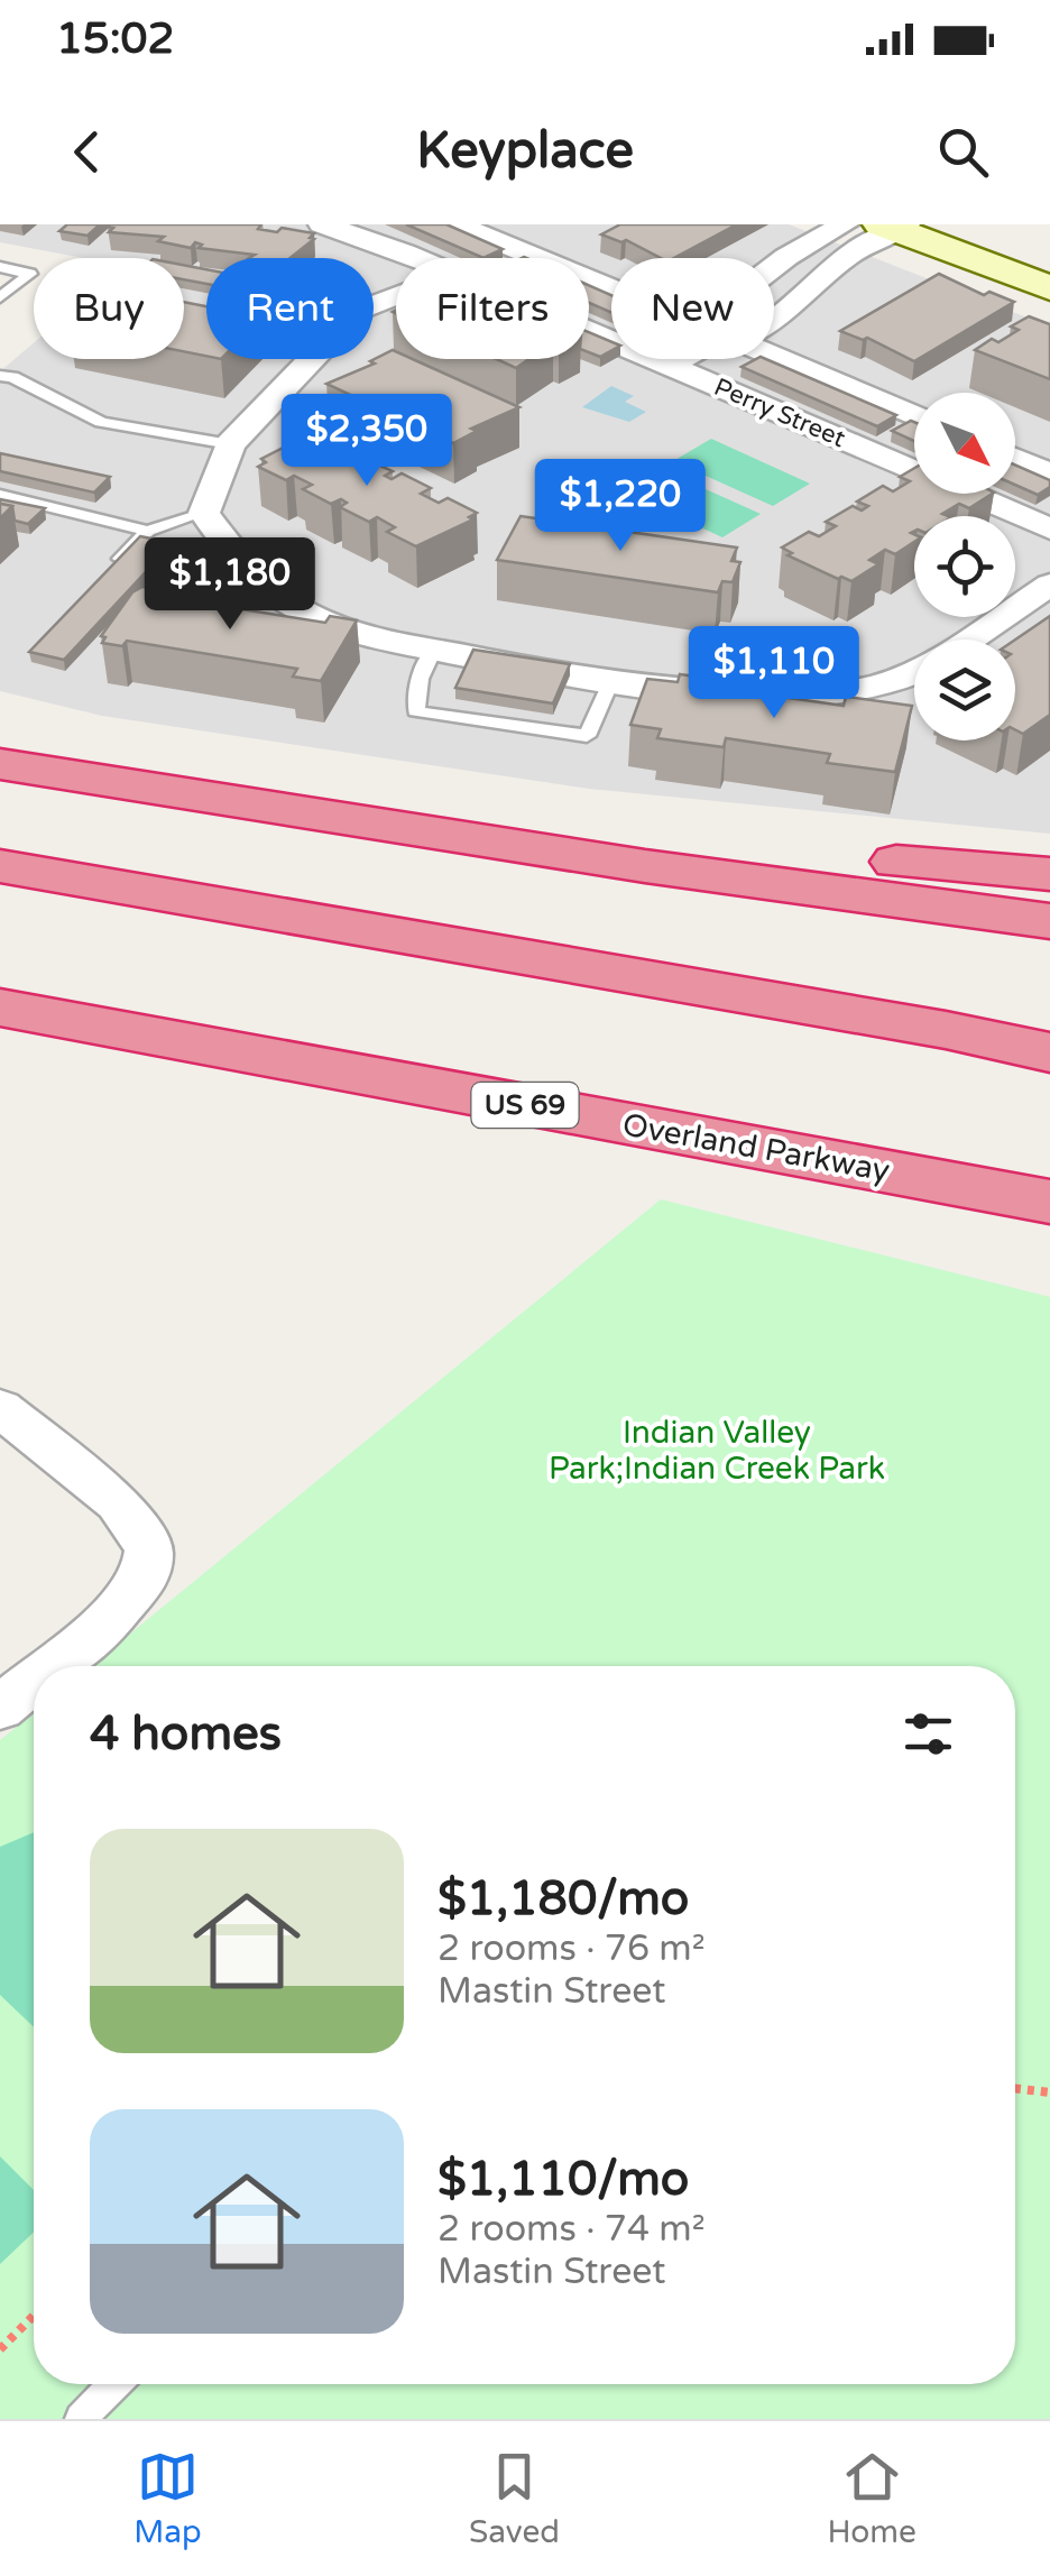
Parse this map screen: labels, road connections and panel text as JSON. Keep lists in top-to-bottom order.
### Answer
{
  "streets": {
    "highway": ["US 69", "Overland Parkway"],
    "street": ["Perry Street"]
  },
  "parks": ["Indian Valley Park;Indian Creek Park"],
  "north": "bottom right",
  "page": {
    "status": "15:02",
    "header": "Keyplace",
    "chip": [
      "Buy",
      "Rent",
      "Filters",
      "New"
    ],
    "price": [
      "$2,350",
      "$1,220",
      "$1,180",
      "$1,110"
    ],
    "heading": "4 homes",
    "list": [
      {
        "name": "$1,180/mo",
        "note": "2 rooms · 76 m² · Mastin Street"
      },
      {
        "name": "$1,110/mo",
        "note": "2 rooms · 74 m² · Mastin Street"
      }
    ],
    "tabs": ["Map", "Saved", "Home"]
  }
}
